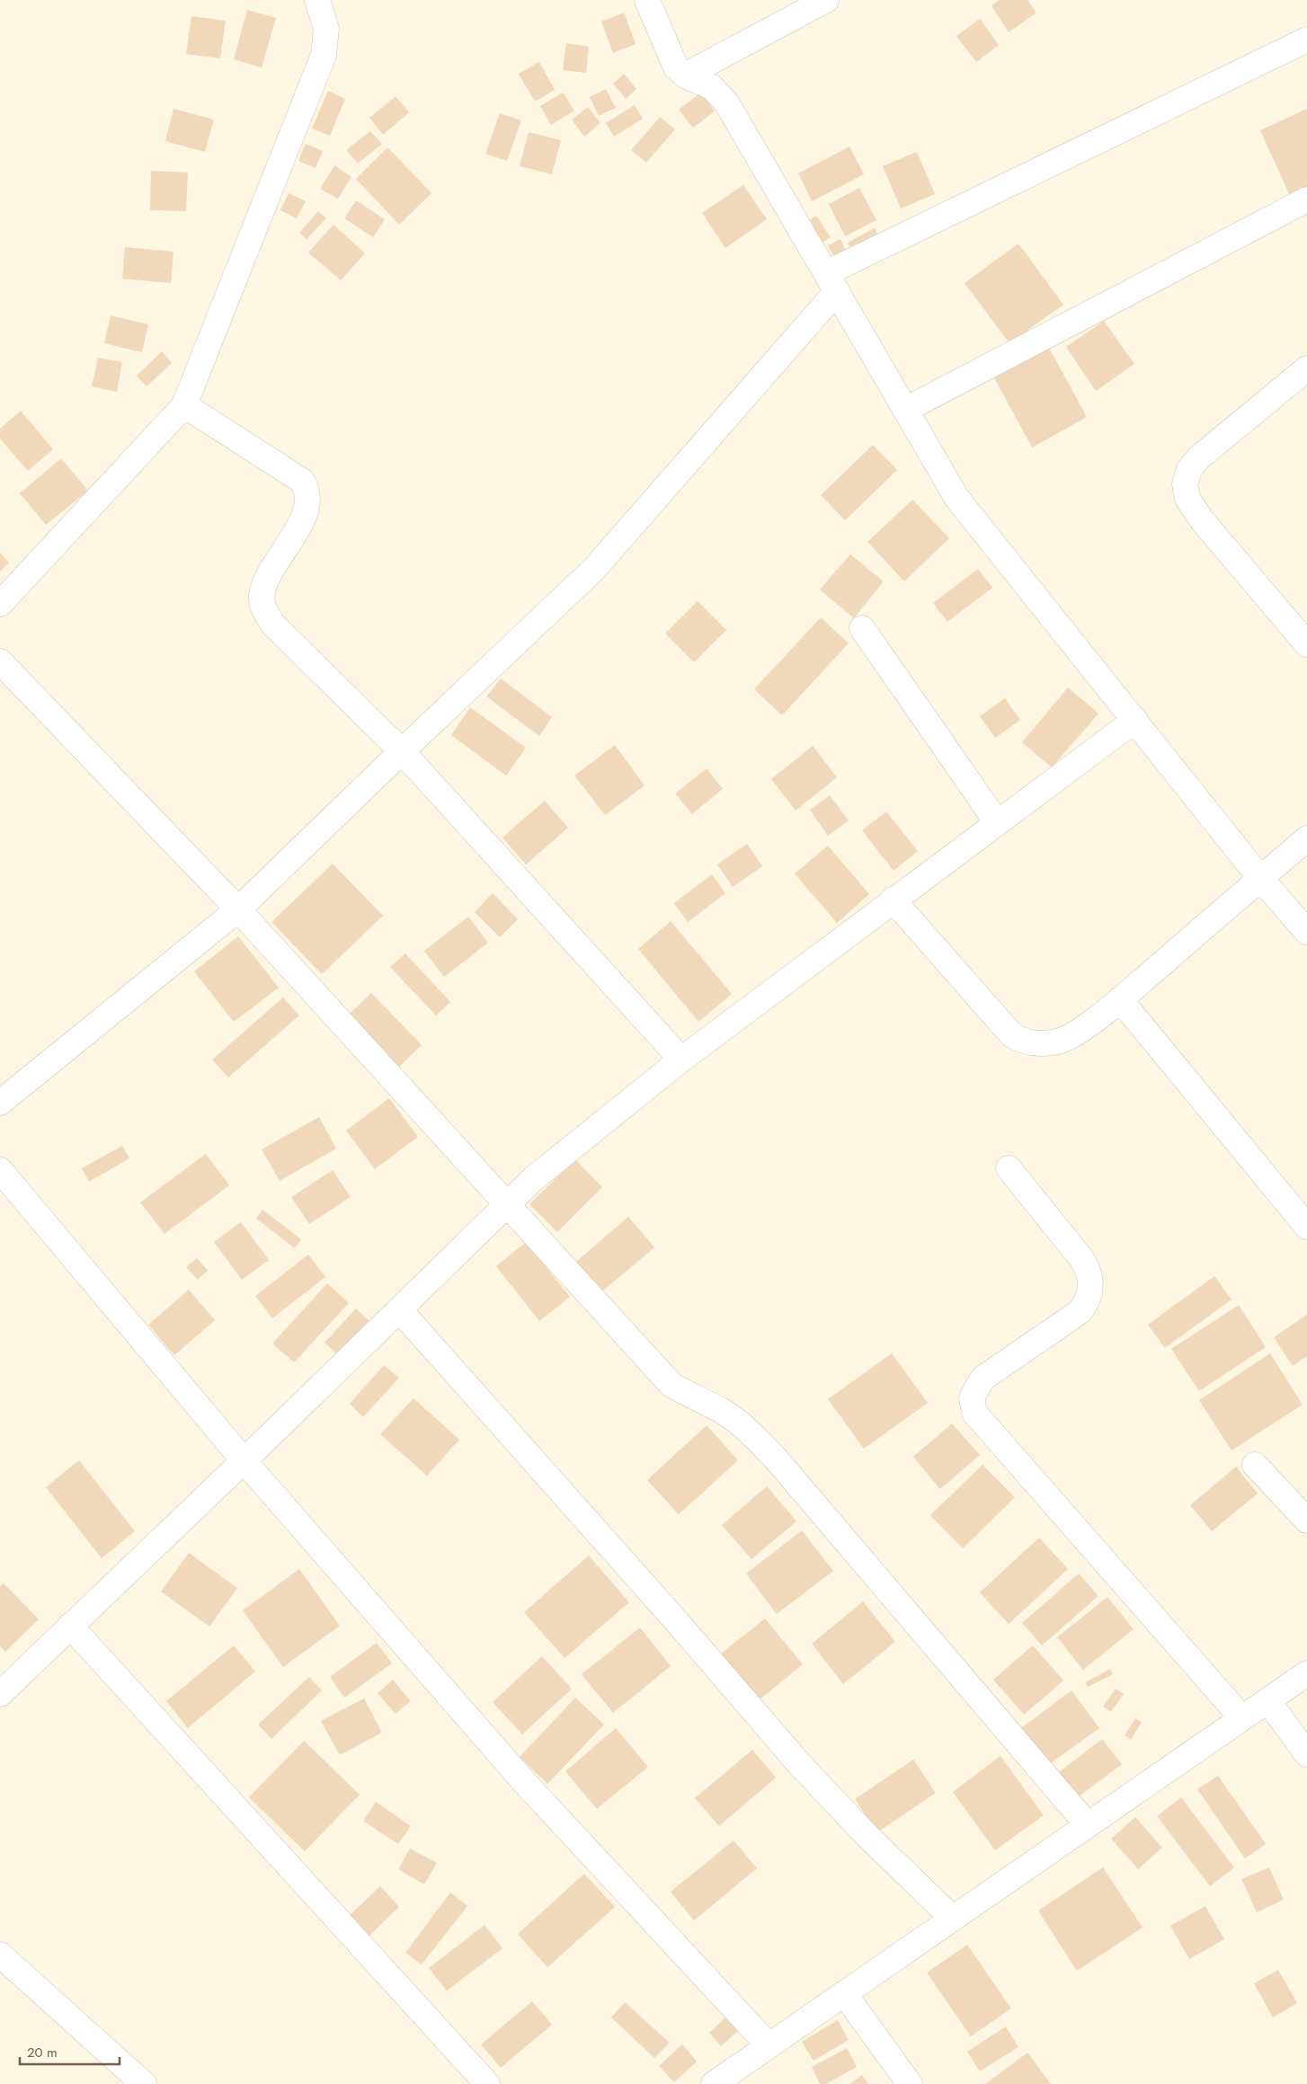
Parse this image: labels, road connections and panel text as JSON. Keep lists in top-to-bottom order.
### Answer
{
  "scale_bar": "20 m"
}
